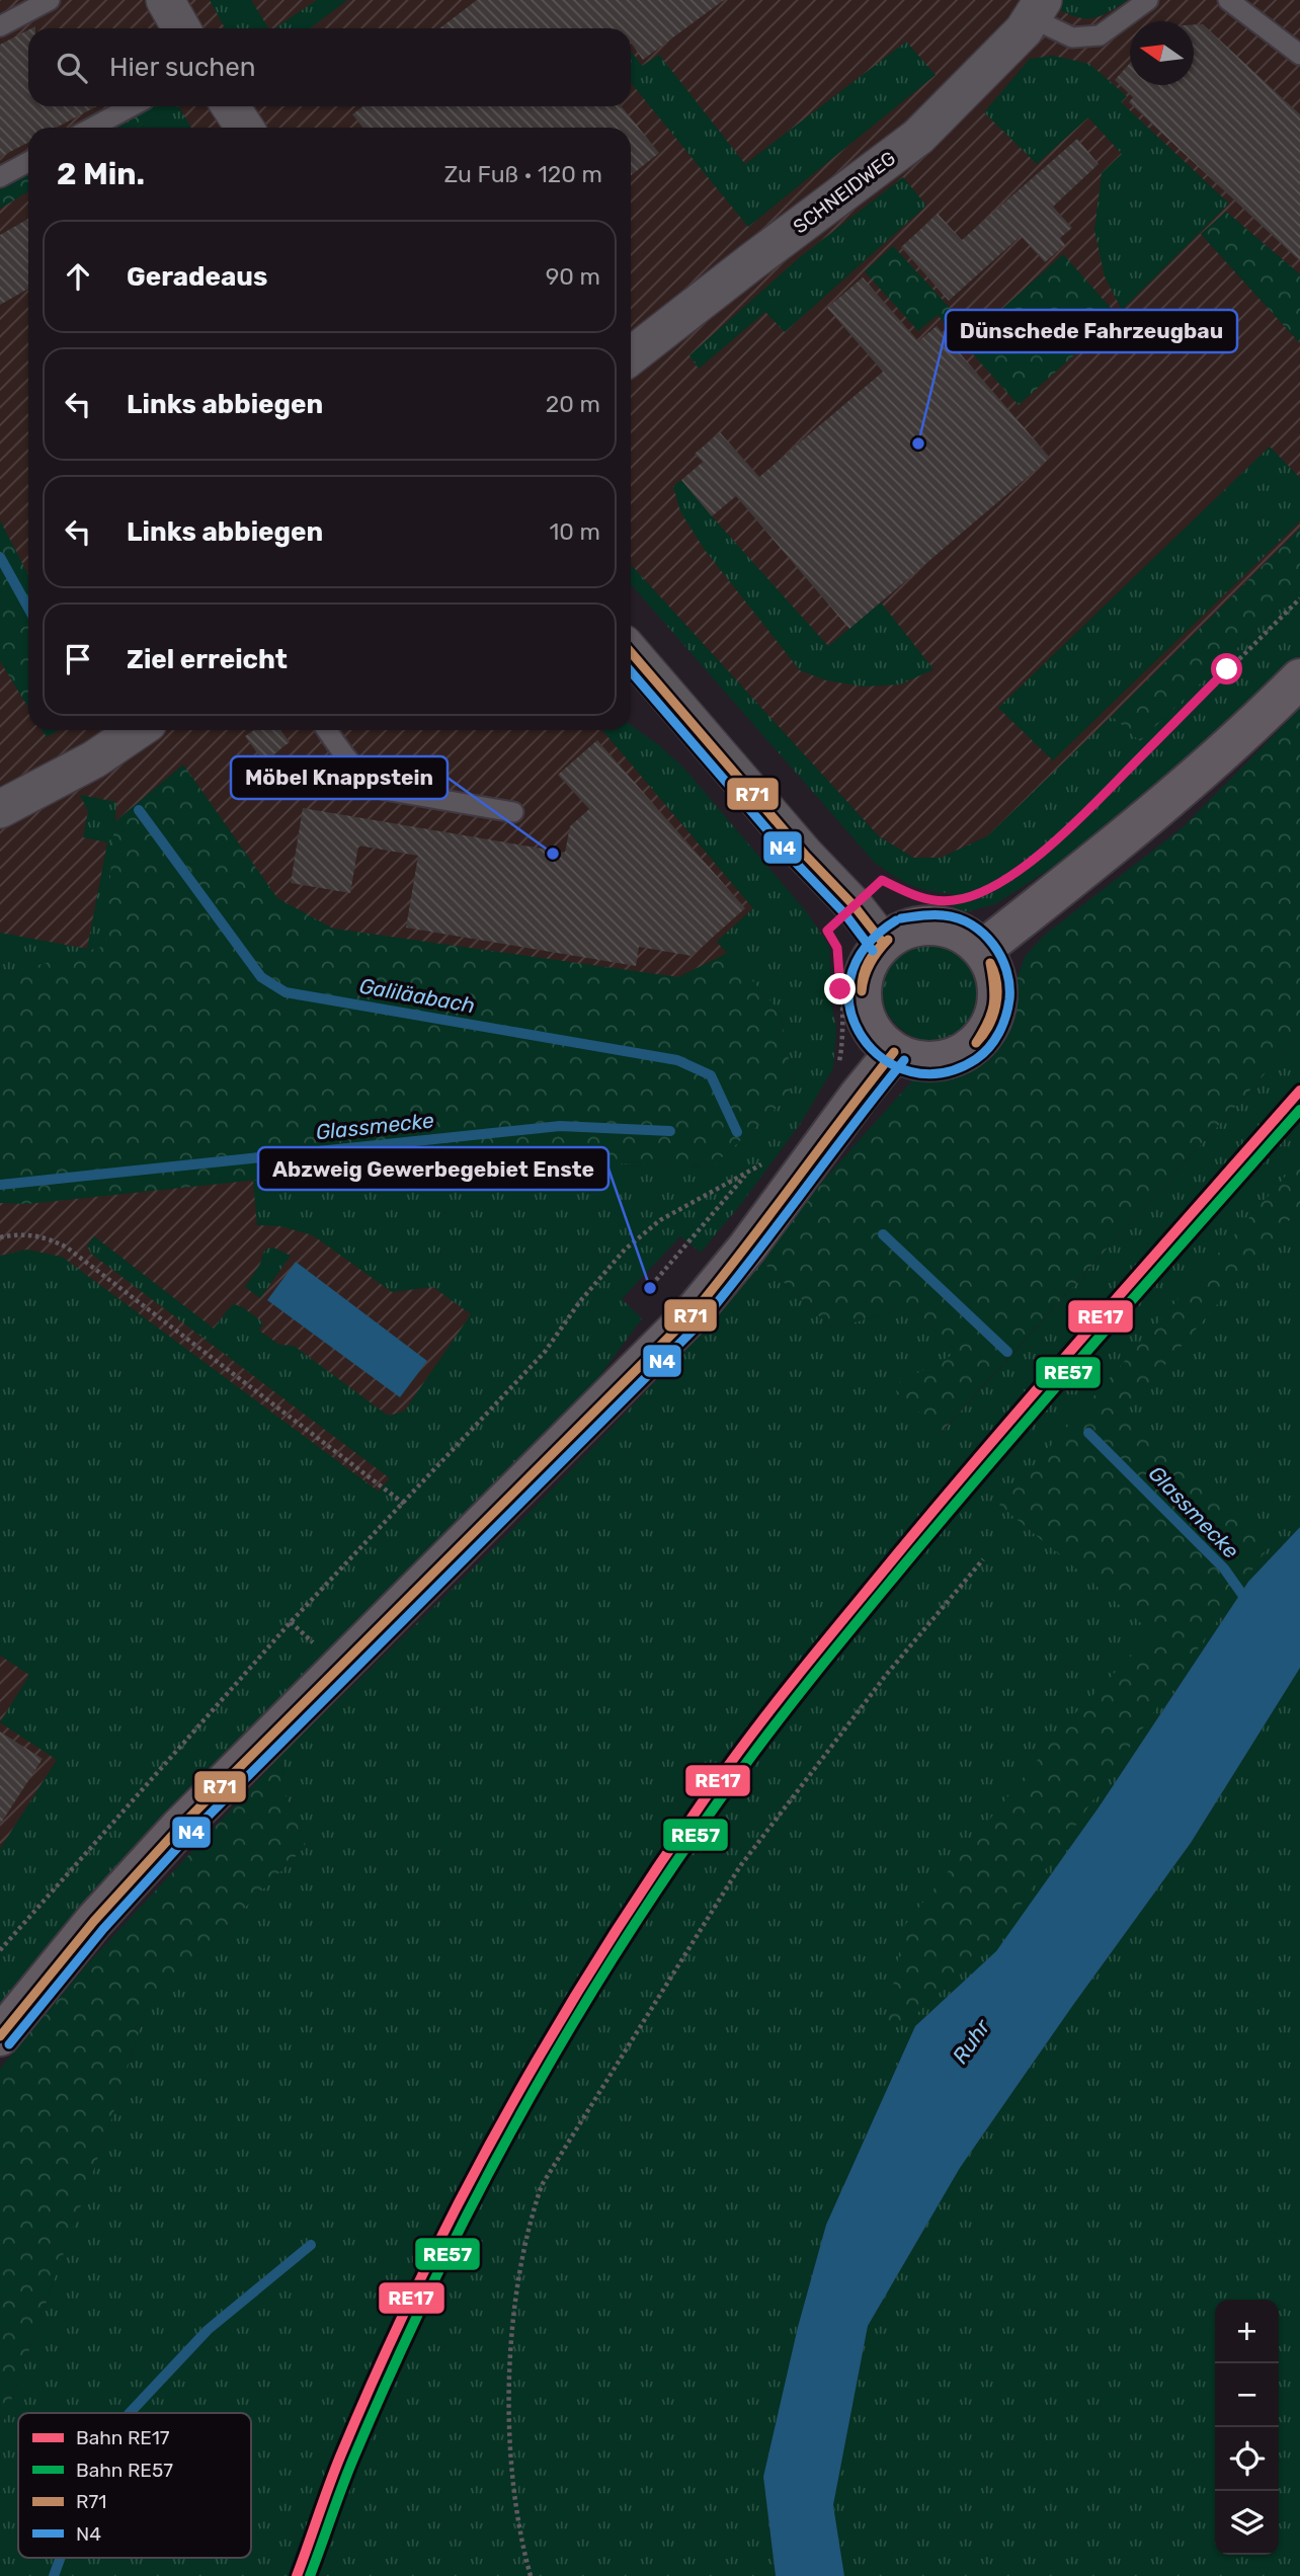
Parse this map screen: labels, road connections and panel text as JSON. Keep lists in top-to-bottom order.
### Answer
{
  "streets": {
    "street": ["SCHNEIDWEG"]
  },
  "water": ["Galiläabach", "Glassmecke", "Ruhr"],
  "places": ["Dünschede Fahrzeugbau", "Möbel Knappstein", "Abzweig Gewerbegebiet Enste"],
  "lines": [
    "transit line R71",
    "transit line N4",
    "rail line RE17",
    "rail line RE57"
  ],
  "legend": [
    "Bahn RE17",
    "Bahn RE57",
    "R71",
    "N4"
  ],
  "north": "left",
  "page": {
    "search": "Hier suchen",
    "heading": ["2 Min.", "Zu Fuß · 120 m"],
    "list": [
      ["Geradeaus", "90 m"],
      ["Links abbiegen", "20 m"],
      ["Links abbiegen", "10 m"],
      "Ziel erreicht"
    ],
    "map_buttons": ["+", "−"]
  }
}
